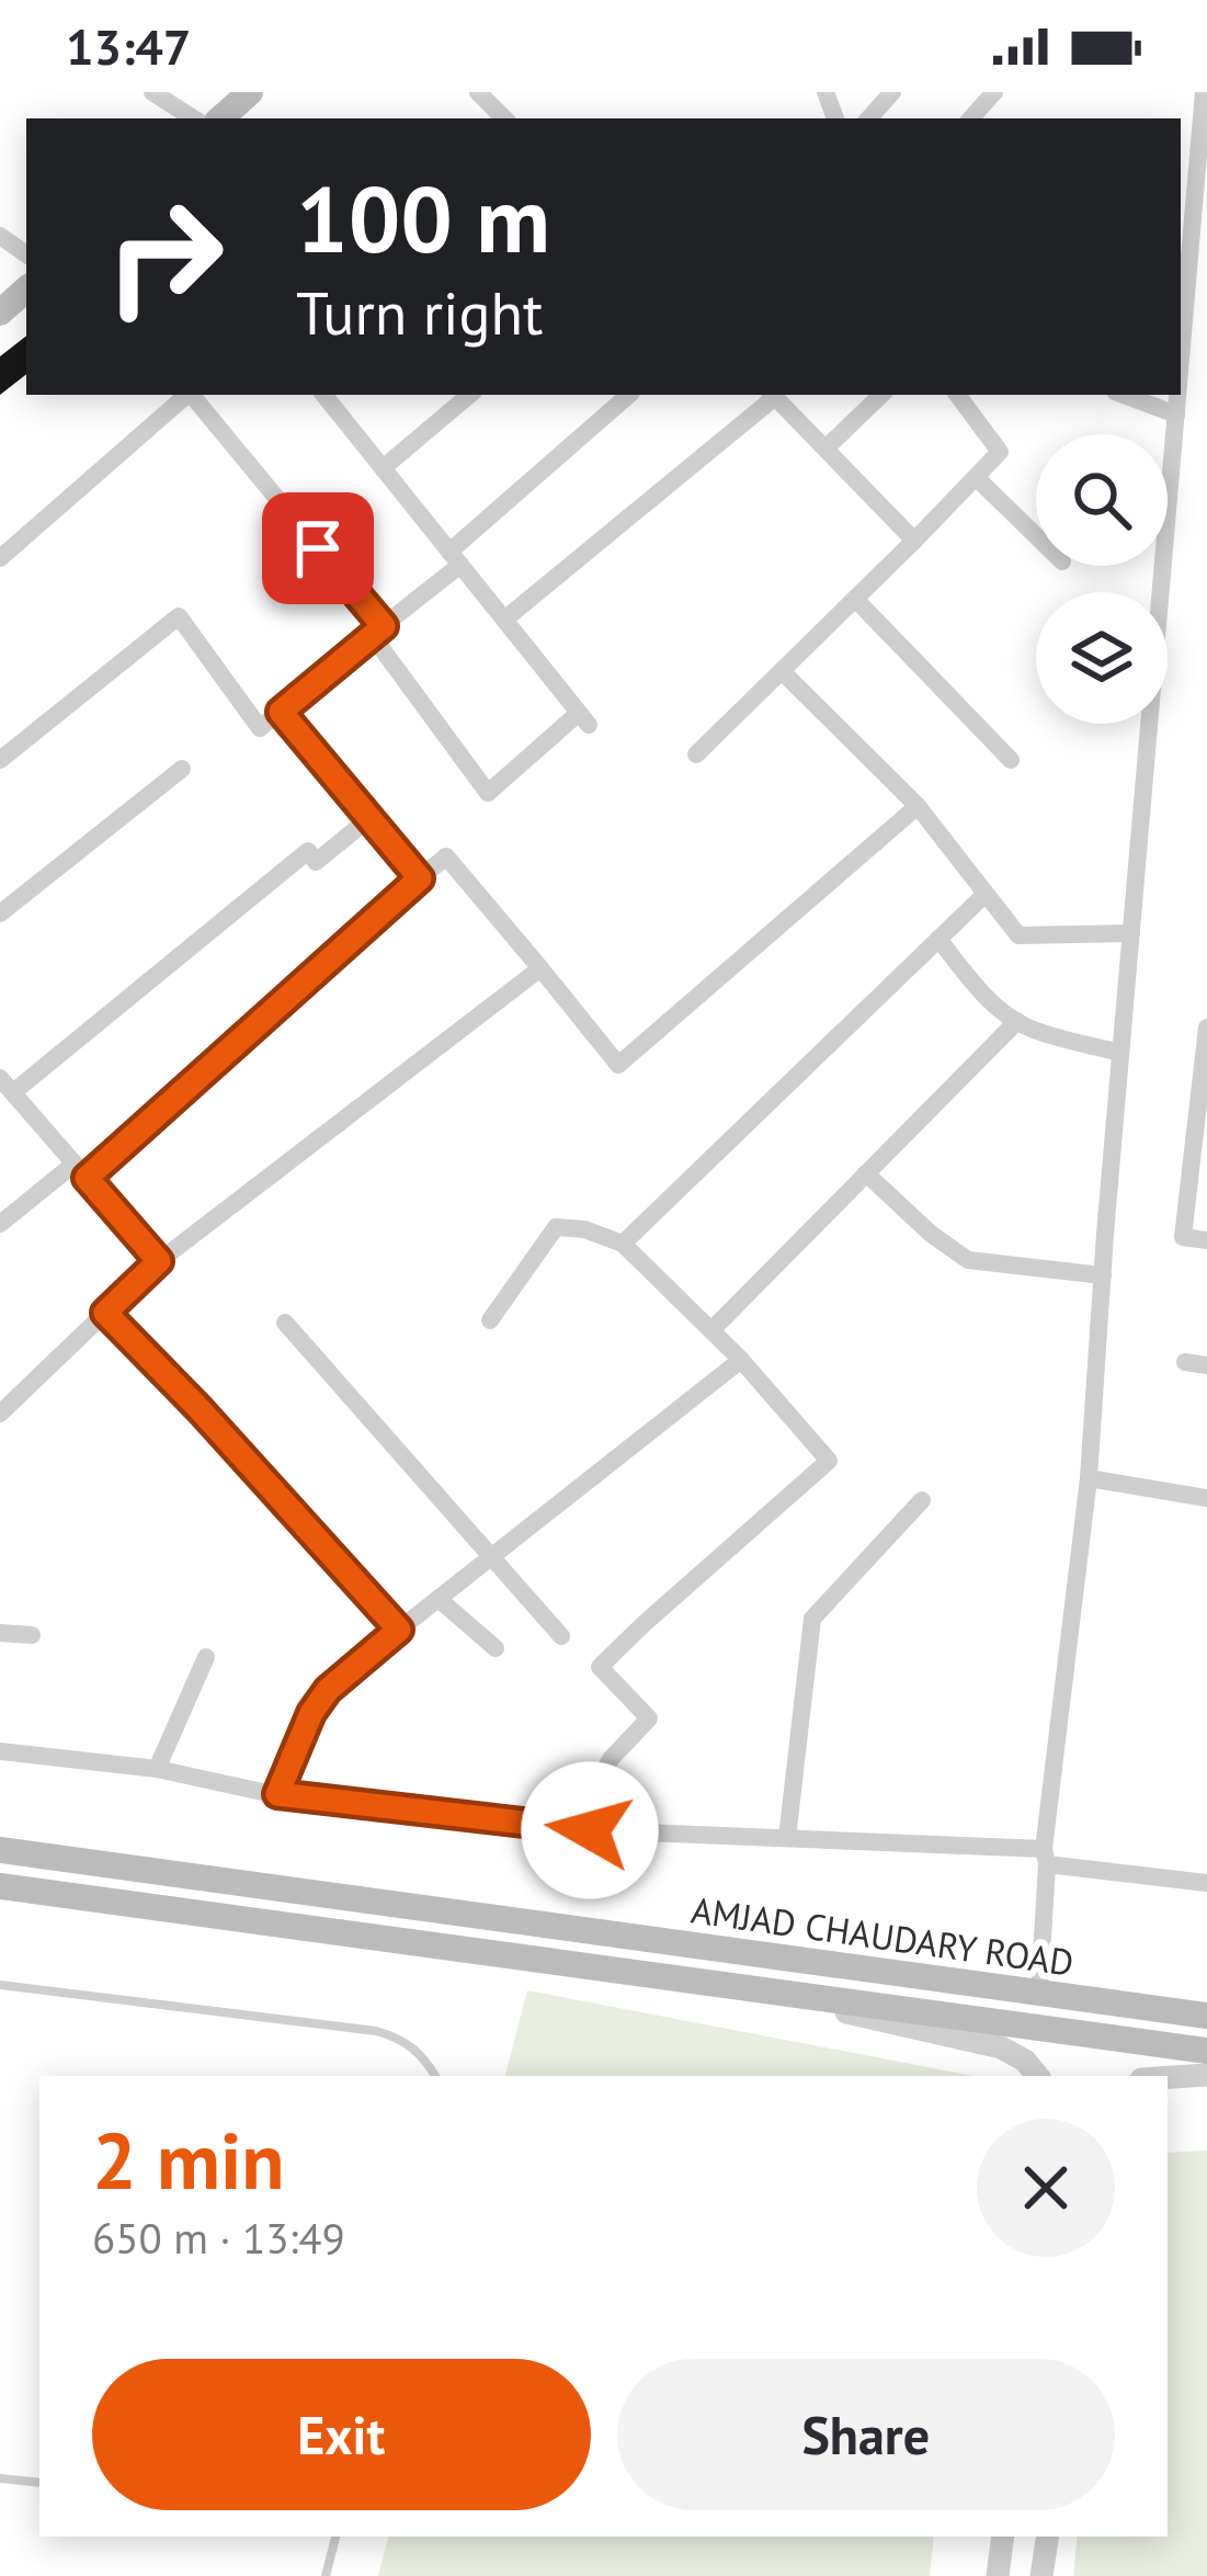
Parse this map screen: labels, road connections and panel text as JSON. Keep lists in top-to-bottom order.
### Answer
{
  "streets": {
    "main road": ["AMJAD CHAUDARY ROAD"]
  },
  "page": {
    "status": "13:47",
    "turn": ["100 m", "Turn right"],
    "heading": ["2 min", "650 m · 13:49"],
    "buttons": ["Exit", "Share"]
  }
}
